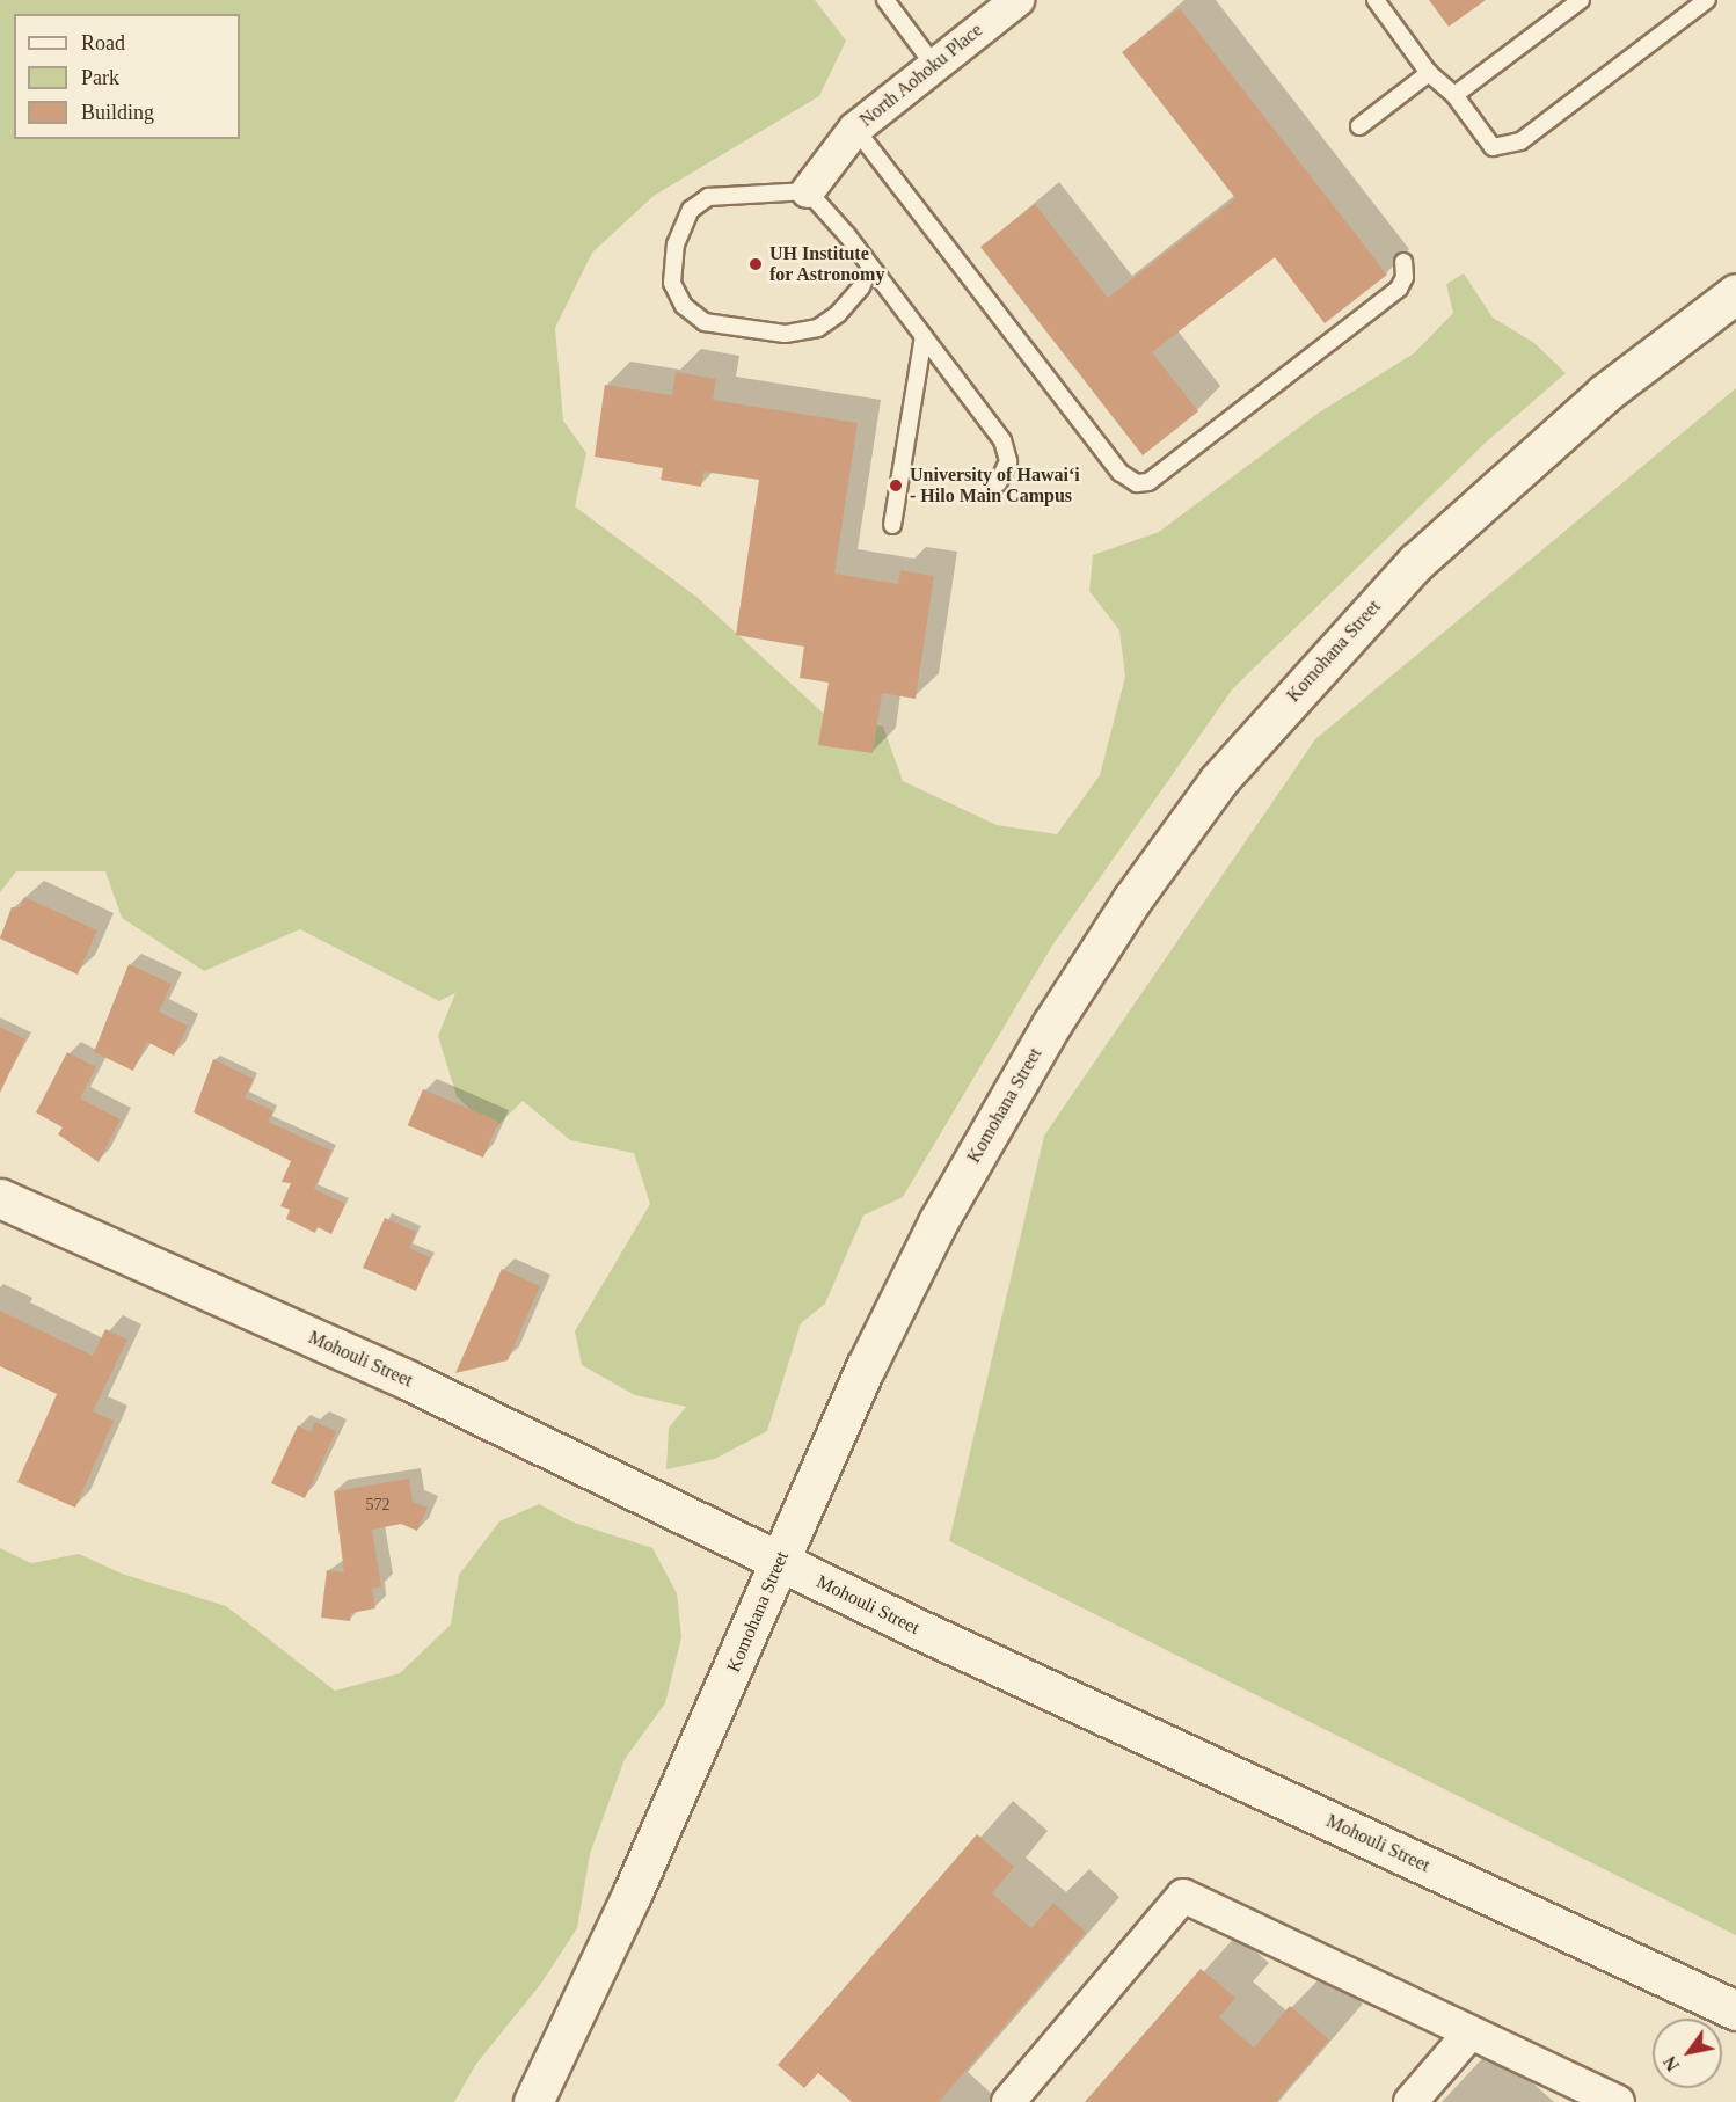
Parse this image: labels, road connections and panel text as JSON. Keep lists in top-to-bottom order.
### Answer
{
  "streets": {
    "main road": ["Komohana Street", "Mohouli Street"],
    "street": ["North Aohoku Place"]
  },
  "crossings": [
    ["Komohana Street", "Mohouli Street"]
  ],
  "places": ["UH Institute for Astronomy", "University of Hawaiʻi - Hilo Main Campus"],
  "house_numbers": ["572"],
  "legend": ["Road", "Park", "Building"],
  "north": "bottom left"
}
